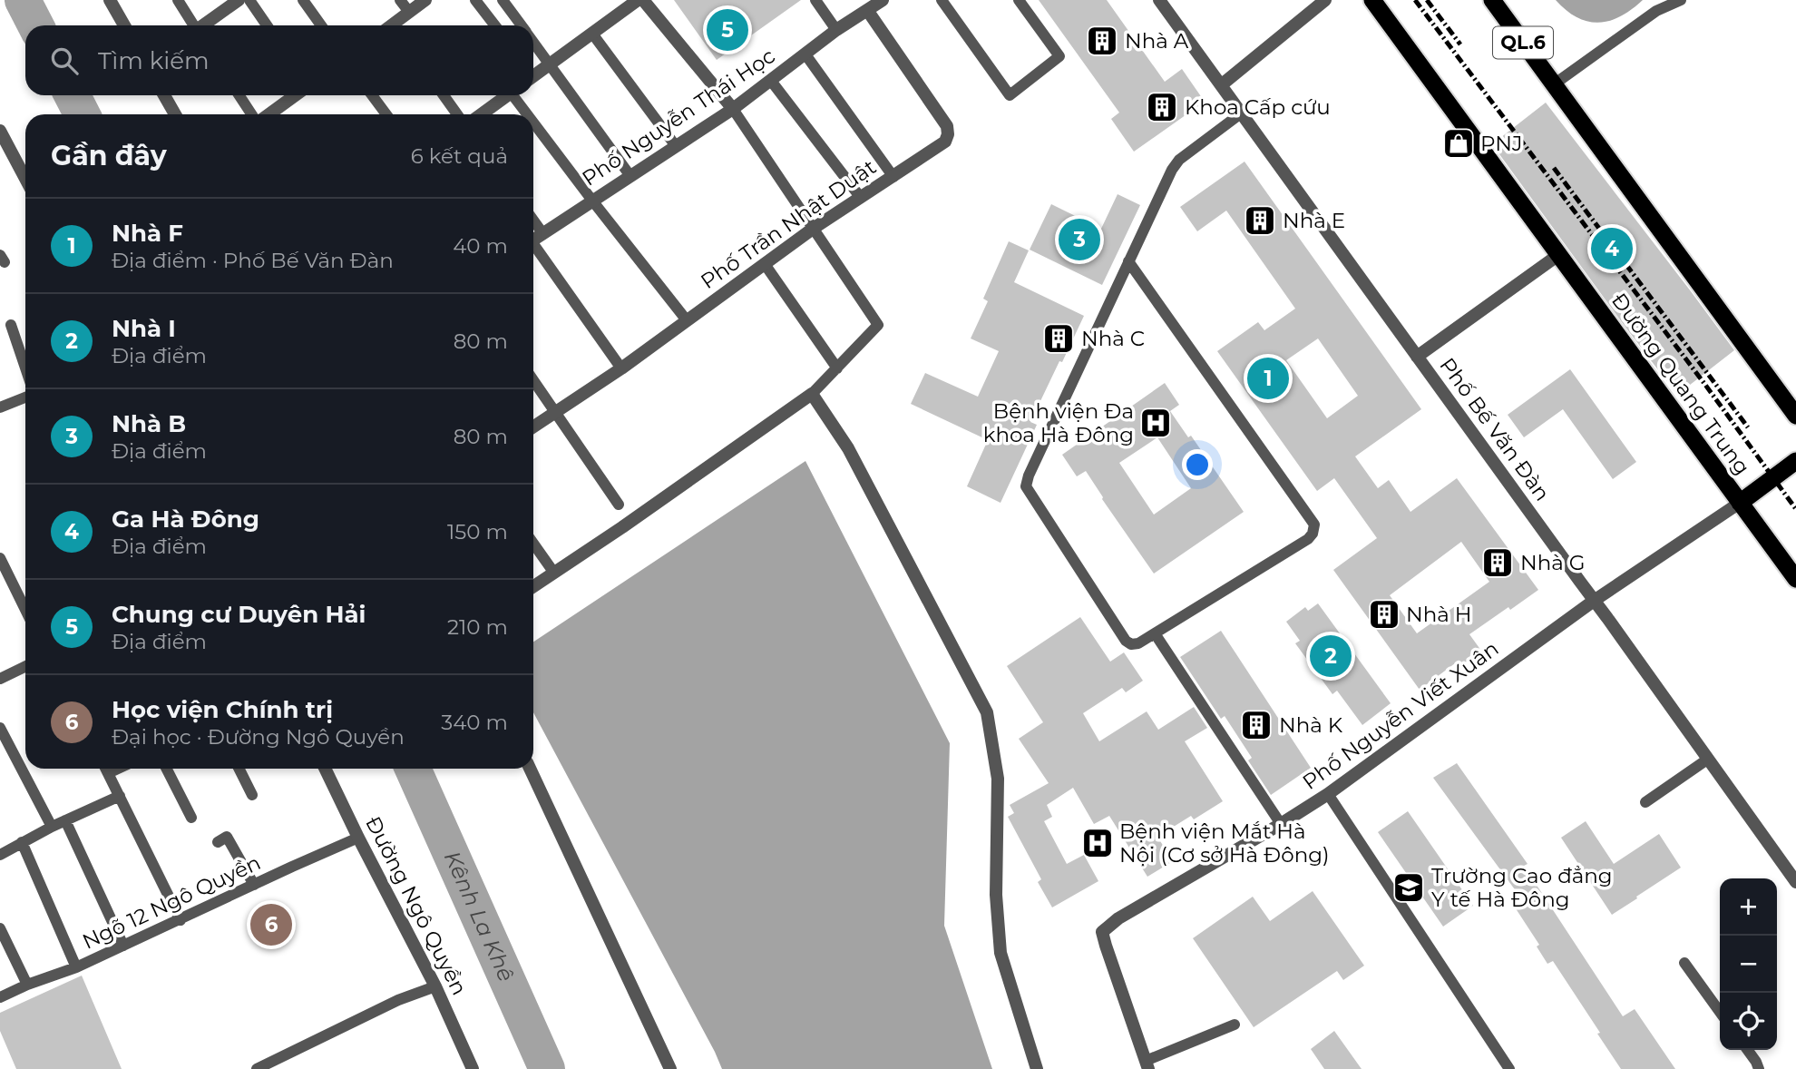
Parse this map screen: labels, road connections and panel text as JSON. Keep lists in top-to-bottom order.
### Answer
{
  "streets": {
    "highway": ["QL.6", "Đường Quang Trung"],
    "street": [
      "Phố Nguyễn Thái Học",
      "Phố Trần Nhật Duật",
      "Phố Bế Văn Đàn",
      "Phố Nguyễn Viết Xuân",
      "Đường Ngô Quyền"
    ],
    "lane": ["Ngõ 12 Ngô Quyền"]
  },
  "crossings": [
    ["Phố Nguyễn Thái Học", "Phố Trần Nhật Duật"],
    ["Đường Quang Trung", "Phố Nguyễn Viết Xuân"],
    ["Phố Bế Văn Đàn", "Phố Nguyễn Viết Xuân"],
    ["Ngõ 12 Ngô Quyền", "Đường Ngô Quyền"]
  ],
  "water": ["Kênh La Khê"],
  "places": {
    "building": [
      "Nhà A",
      "Khoa Cấp cứu",
      "Nhà E",
      "Nhà C",
      "Nhà G",
      "Nhà H",
      "Nhà K"
    ],
    "shop": ["PNJ"],
    "hospital": ["Bệnh viện Đa khoa Hà Đông", "Bệnh viện Mắt Hà Nội (Cơ sở Hà Đông)"],
    "school or university": ["Trường Cao đẳng Y tế Hà Đông"]
  },
  "page": {
    "pins": [
      "5",
      "3",
      "4",
      "1",
      "2",
      "6"
    ],
    "search": "Tìm kiếm",
    "heading": ["Gần đây", "6 kết quả"],
    "list": [
      {
        "mark": "1",
        "name": "Nhà F",
        "note": "Địa điểm · Phố Bế Văn Đàn",
        "value": "40 m"
      },
      {
        "mark": "2",
        "name": "Nhà I",
        "note": "Địa điểm",
        "value": "80 m"
      },
      {
        "mark": "3",
        "name": "Nhà B",
        "note": "Địa điểm",
        "value": "80 m"
      },
      {
        "mark": "4",
        "name": "Ga Hà Đông",
        "note": "Địa điểm",
        "value": "150 m"
      },
      {
        "mark": "5",
        "name": "Chung cư Duyên Hải",
        "note": "Địa điểm",
        "value": "210 m"
      },
      {
        "mark": "6",
        "name": "Học viện Chính trị",
        "note": "Đại học · Đường Ngô Quyền",
        "value": "340 m"
      }
    ],
    "map_buttons": ["+", "−"]
  }
}
